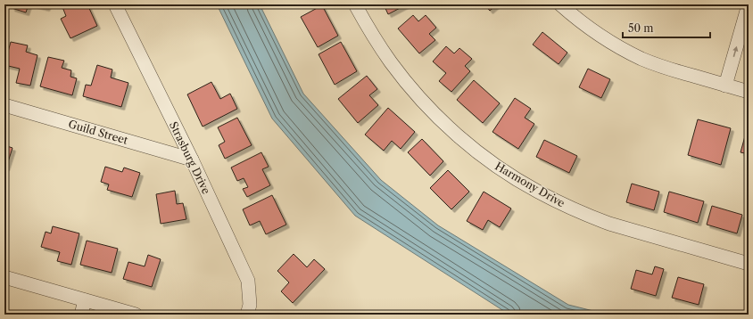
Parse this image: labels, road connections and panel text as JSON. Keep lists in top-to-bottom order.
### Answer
{
  "streets": {
    "street": ["Guild Street", "Strasburg Drive", "Harmony Drive"]
  },
  "crossings": [
    ["Guild Street", "Strasburg Drive"]
  ],
  "scale_bar": "50 m"
}
